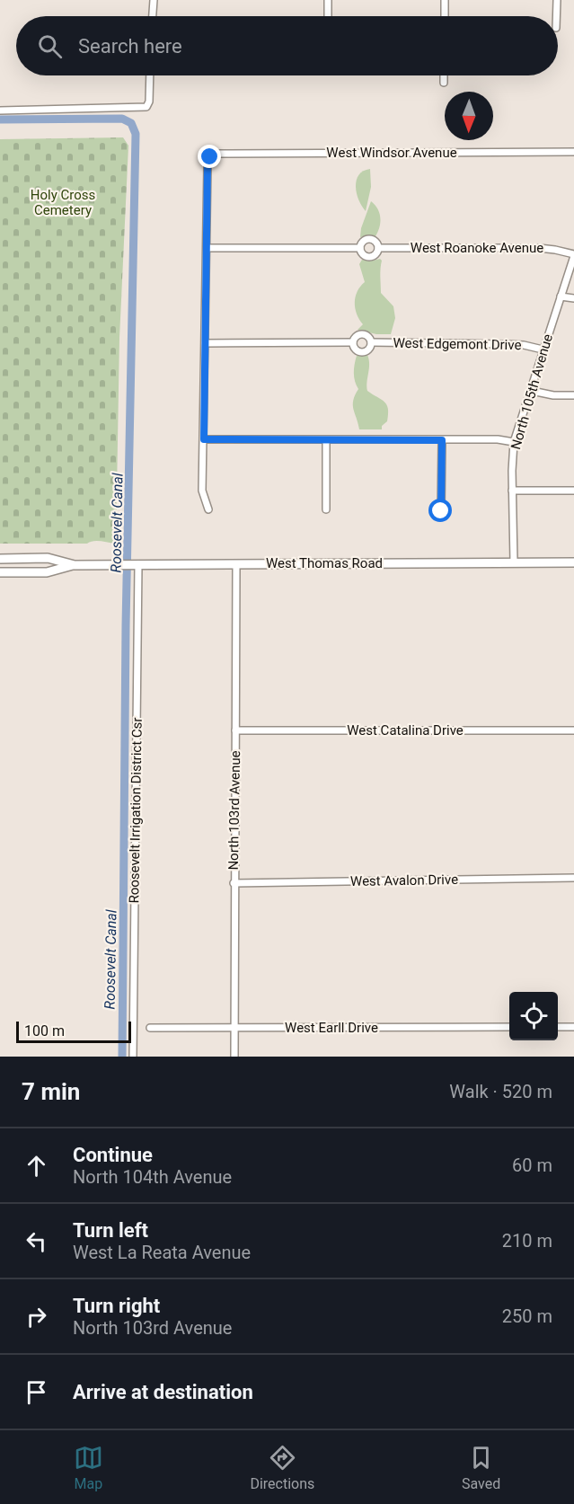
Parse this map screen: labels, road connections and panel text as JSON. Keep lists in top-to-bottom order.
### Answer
{
  "streets": {
    "main road": ["West Thomas Road"],
    "street": [
      "West Windsor Avenue",
      "West Roanoke Avenue",
      "West Edgemont Drive",
      "North 105th Avenue",
      "West Catalina Drive",
      "Roosevelt Irrigation District Csr",
      "North 103rd Avenue",
      "West Avalon Drive",
      "West Earll Drive"
    ]
  },
  "crossings": [
    ["West Roanoke Avenue", "North 105th Avenue"],
    ["West Edgemont Drive", "North 105th Avenue"],
    ["North 105th Avenue", "West Thomas Road"],
    ["West Thomas Road", "Roosevelt Irrigation District Csr"],
    ["West Thomas Road", "North 103rd Avenue"],
    ["West Catalina Drive", "North 103rd Avenue"],
    ["North 103rd Avenue", "West Avalon Drive"],
    ["North 103rd Avenue", "West Earll Drive"]
  ],
  "water": ["Roosevelt Canal"],
  "parks": ["Holy Cross Cemetery"],
  "scale_bar": "100 m",
  "north": "bottom",
  "page": {
    "search": "Search here",
    "scale": "100 m",
    "heading": ["7 min", "Walk · 520 m"],
    "list": [
      ["Continue", "North 104th Avenue", "60 m"],
      ["Turn left", "West La Reata Avenue", "210 m"],
      ["Turn right", "North 103rd Avenue", "250 m"],
      "Arrive at destination"
    ],
    "nav": ["Map", "Directions", "Saved"]
  }
}
